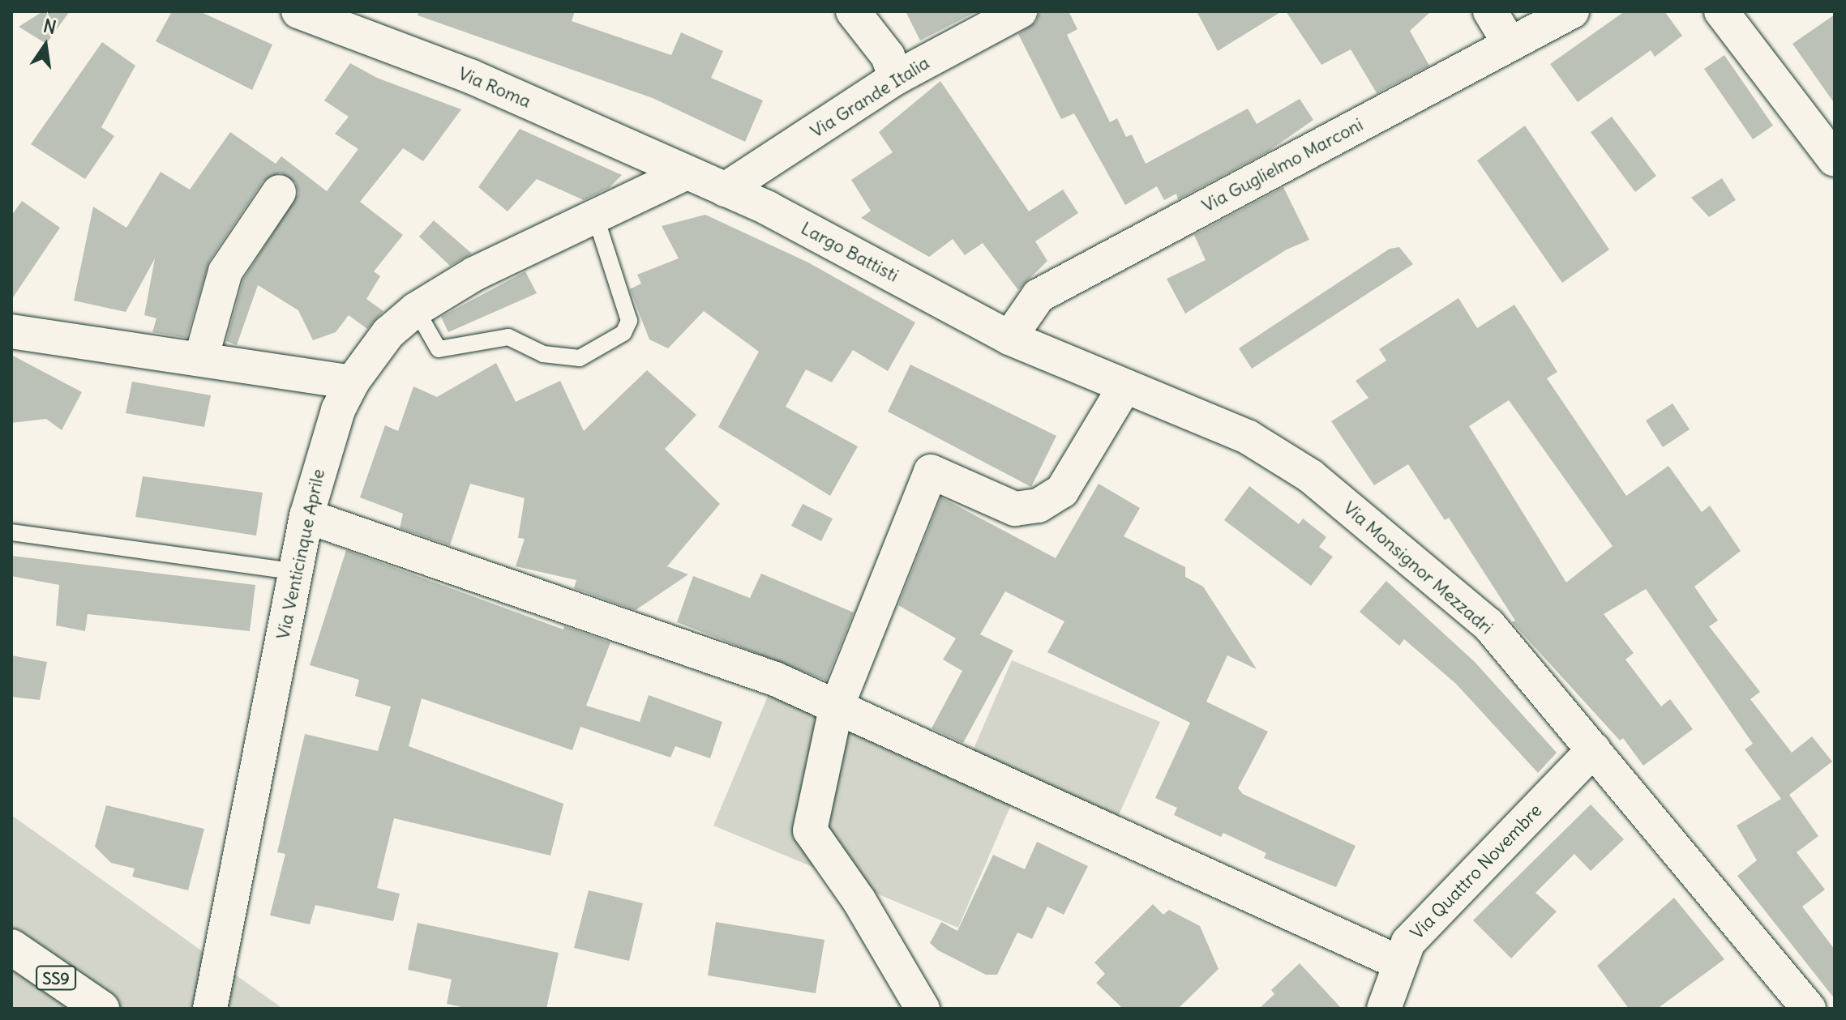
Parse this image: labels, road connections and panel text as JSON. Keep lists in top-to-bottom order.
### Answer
{
  "streets": {
    "main road": ["SS9"],
    "street": [
      "Via Roma",
      "Via Grande Italia",
      "Via Guglielmo Marconi",
      "Largo Battisti",
      "Via Venticinque Aprile",
      "Via Monsignor Mezzadri",
      "Via Quattro Novembre"
    ]
  },
  "crossings": [
    ["Via Roma", "Largo Battisti"],
    ["Via Roma", "Via Venticinque Aprile"],
    ["Via Grande Italia", "Largo Battisti"],
    ["Via Guglielmo Marconi", "Largo Battisti"],
    ["Via Guglielmo Marconi", "Via Monsignor Mezzadri"],
    ["Largo Battisti", "Via Venticinque Aprile"],
    ["Largo Battisti", "Via Monsignor Mezzadri"],
    ["Via Monsignor Mezzadri", "Via Quattro Novembre"]
  ],
  "north": "top"
}
